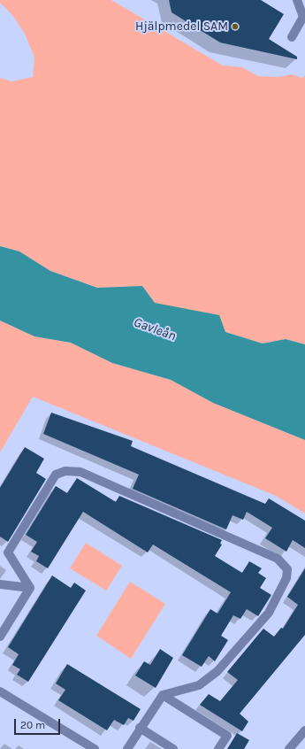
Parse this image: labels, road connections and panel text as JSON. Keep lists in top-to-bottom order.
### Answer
{
  "water": ["Gavleån"],
  "places": ["Hjälpmedel SAM"],
  "scale_bar": "20 m"
}
